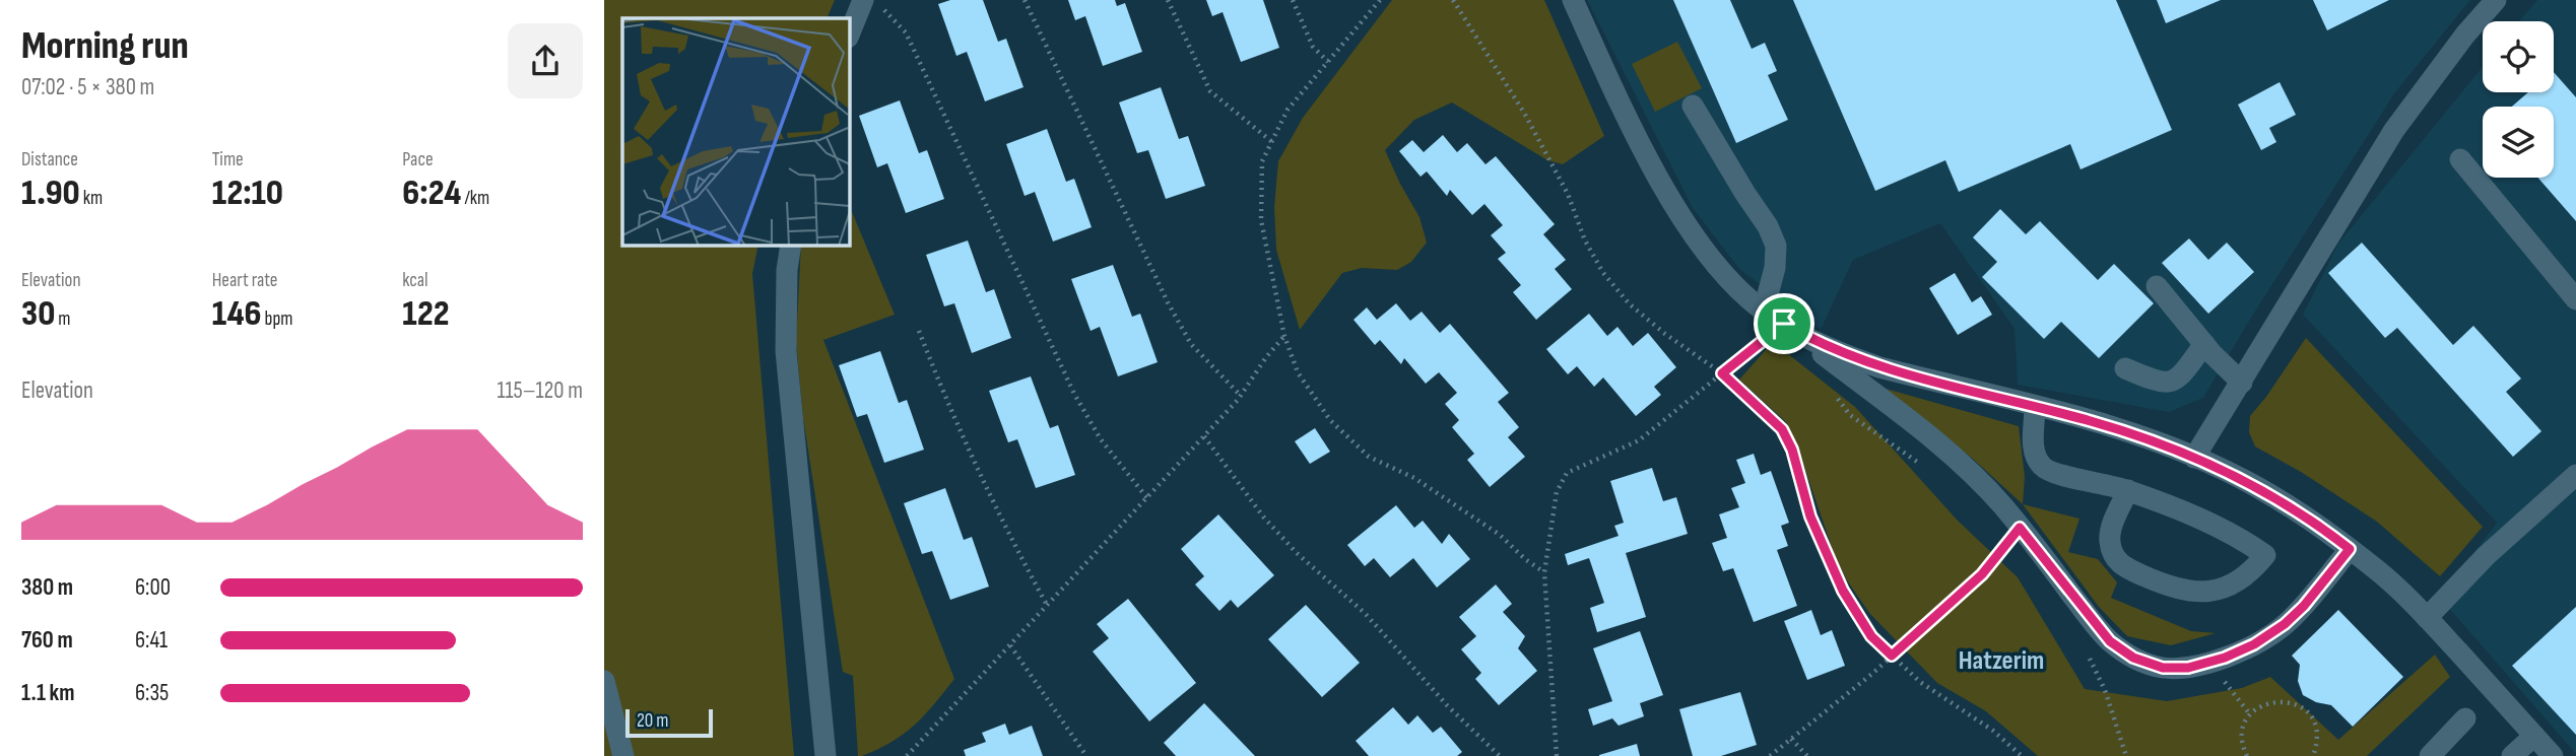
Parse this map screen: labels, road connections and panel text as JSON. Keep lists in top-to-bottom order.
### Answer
{
  "districts": ["Hatzerim"],
  "scale_bar": "20 m",
  "page": {
    "heading": ["Morning run", "07:02 · 5 × 380 m"],
    "stats": [
      ["Distance", "1.90 km"],
      ["Time", "12:10"],
      ["Pace", "6:24 /km"],
      ["Elevation", "30 m"],
      ["Heart rate", "146 bpm"],
      ["kcal", "122"]
    ],
    "chart": ["Elevation", "115–120 m"],
    "list": [
      {
        "name": "380 m",
        "note": "6:00"
      },
      {
        "name": "760 m",
        "note": "6:41"
      },
      {
        "name": "1.1 km",
        "note": "6:35"
      }
    ],
    "scale": "20 m"
  }
}
